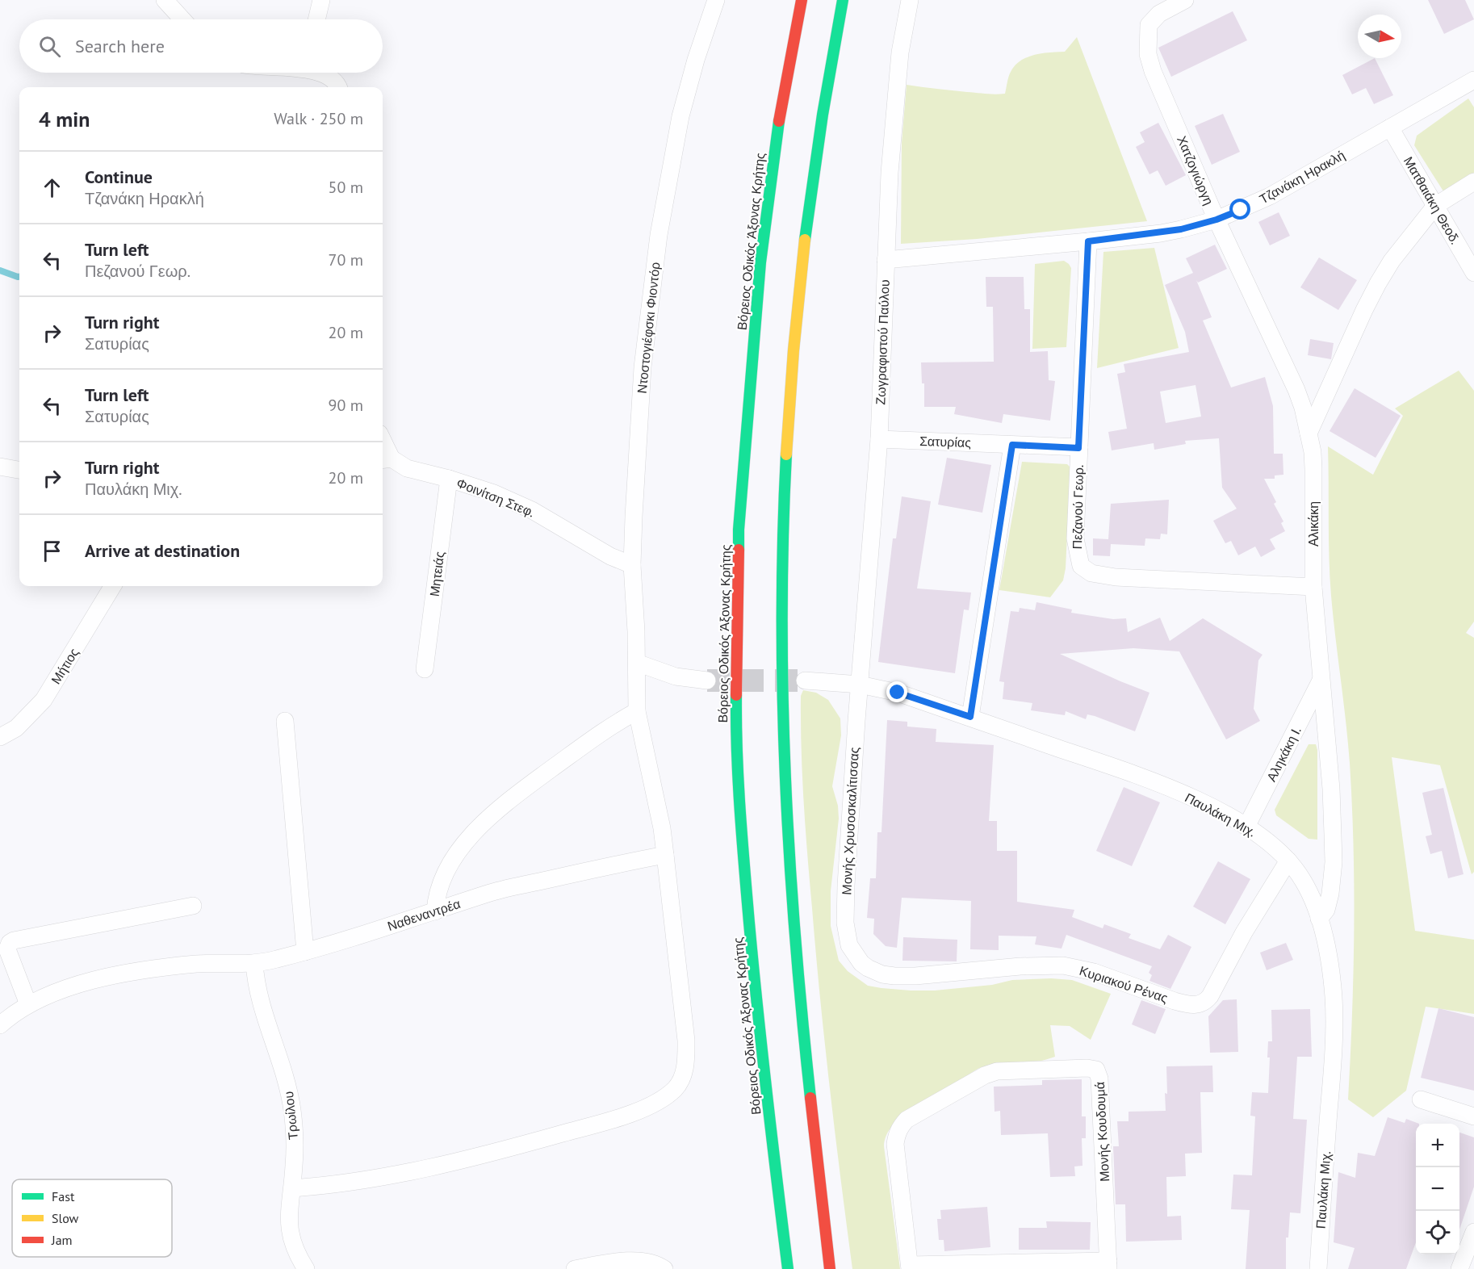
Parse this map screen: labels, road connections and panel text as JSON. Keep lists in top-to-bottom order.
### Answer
{
  "streets": {
    "highway": ["Βόρειος Οδικός Άξονας Κρήτης"],
    "street": [
      "Χατζογιώργη",
      "Τζανάκη Ηρακλή",
      "Ματθαιάκη Θεοδ.",
      "Ντοστογιέφσκι Φιοντόρ",
      "Ζωγραφιστού Παύλου",
      "Σατυρίας",
      "Φοινίτση Στεφ.",
      "Πεζανού Γεωρ.",
      "Αλικάκη",
      "Μητειάς",
      "Μήτιος",
      "Αληκάκη Ι.",
      "Παυλάκη Μιχ.",
      "Μονής Χρυσοσκαλίτισσας",
      "Ναθεναντρέα",
      "Κυριακού Ρένας",
      "Τρωίλου",
      "Μονής Κουδουμά"
    ]
  },
  "crossings": [
    ["Χατζογιώργη", "Τζανάκη Ηρακλή"],
    ["Χατζογιώργη", "Αλικάκη"],
    ["Τζανάκη Ηρακλή", "Ματθαιάκη Θεοδ."],
    ["Τζανάκη Ηρακλή", "Ζωγραφιστού Παύλου"],
    ["Τζανάκη Ηρακλή", "Πεζανού Γεωρ."],
    ["Ντοστογιέφσκι Φιοντόρ", "Φοινίτση Στεφ."],
    ["Ζωγραφιστού Παύλου", "Σατυρίας"],
    ["Ζωγραφιστού Παύλου", "Παυλάκη Μιχ."],
    ["Ζωγραφιστού Παύλου", "Μονής Χρυσοσκαλίτισσας"],
    ["Σατυρίας", "Πεζανού Γεωρ."],
    ["Φοινίτση Στεφ.", "Μητειάς"],
    ["Πεζανού Γεωρ.", "Αλικάκη"],
    ["Αλικάκη", "Αληκάκη Ι."],
    ["Αλικάκη", "Παυλάκη Μιχ."],
    ["Αληκάκη Ι.", "Παυλάκη Μιχ."],
    ["Παυλάκη Μιχ.", "Μονής Χρυσοσκαλίτισσας"],
    ["Παυλάκη Μιχ.", "Κυριακού Ρένας"],
    ["Μονής Χρυσοσκαλίτισσας", "Κυριακού Ρένας"],
    ["Ναθεναντρέα", "Τρωίλου"]
  ],
  "legend": ["Fast", "Slow", "Jam"],
  "north": "right",
  "page": {
    "search": "Search here",
    "heading": ["4 min", "Walk · 250 m"],
    "list": [
      ["Continue", "Τζανάκη Ηρακλή", "50 m"],
      ["Turn left", "Πεζανού Γεωρ.", "70 m"],
      ["Turn right", "Σατυρίας", "20 m"],
      ["Turn left", "Σατυρίας", "90 m"],
      ["Turn right", "Παυλάκη Μιχ.", "20 m"],
      "Arrive at destination"
    ],
    "map_buttons": ["+", "−"]
  }
}
